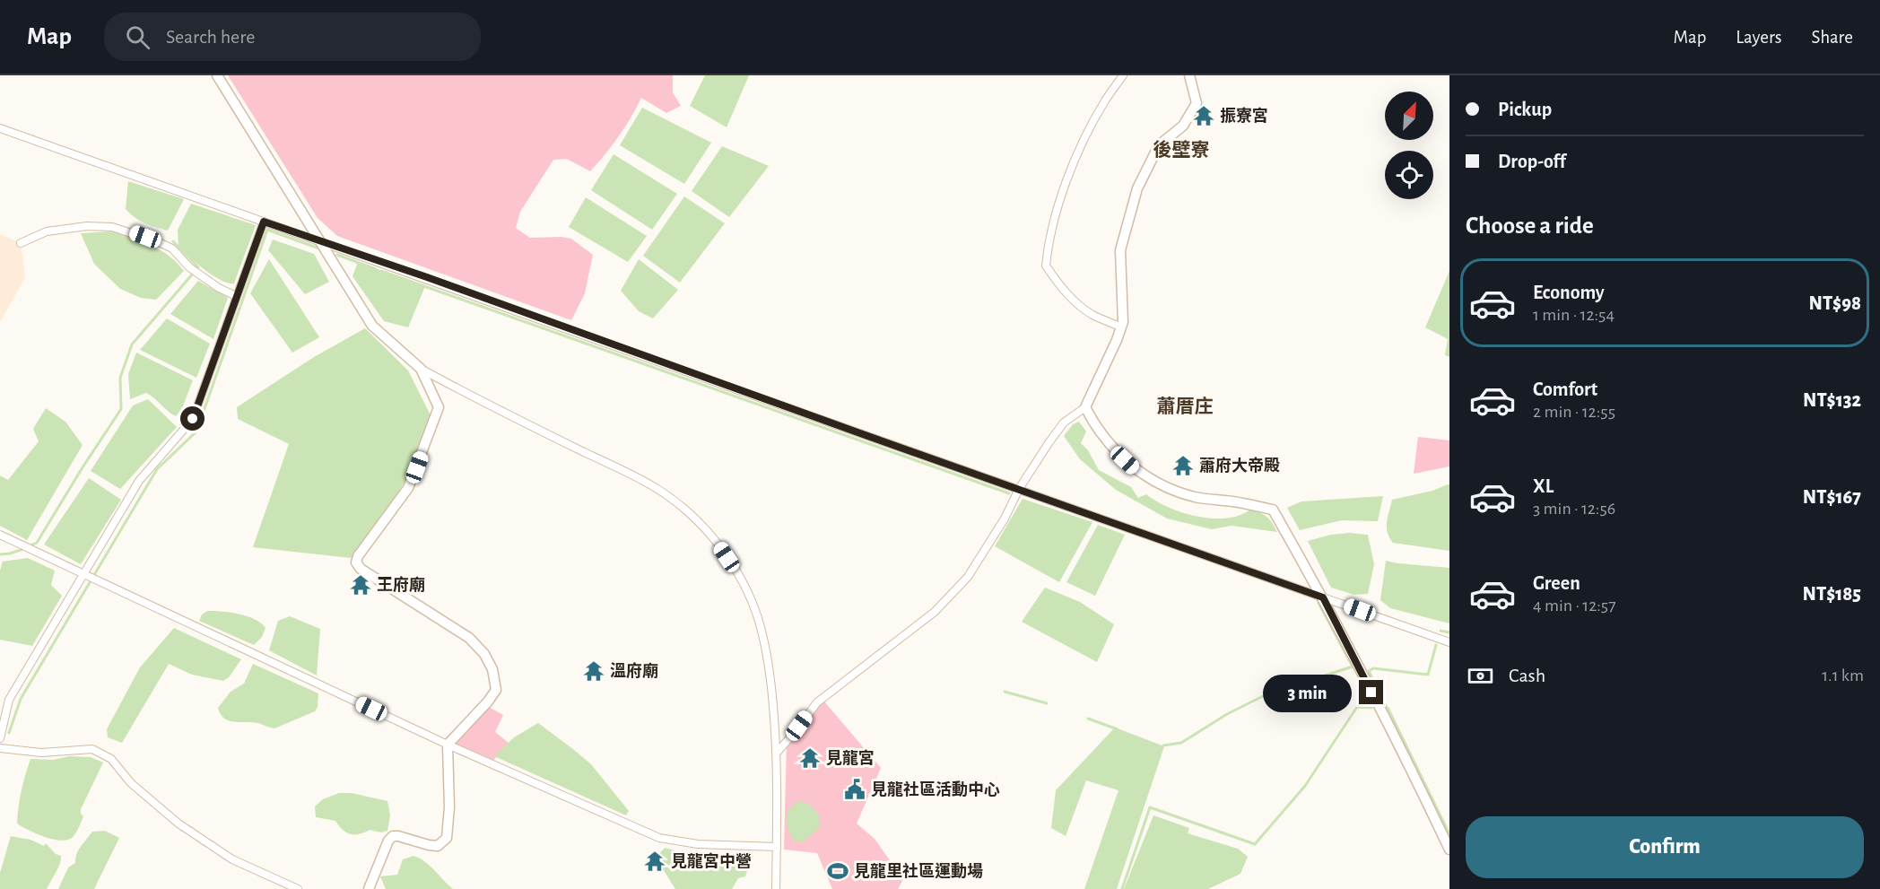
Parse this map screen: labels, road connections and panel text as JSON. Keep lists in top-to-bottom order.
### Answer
{
  "districts": ["後壁寮", "蕭厝庄"],
  "places": {
    "temple": [
      "振寮宮",
      "蕭府大帝殿",
      "王府廟",
      "溫府廟",
      "見龍宮",
      "見龍宮中營"
    ],
    "public building": ["見龍社區活動中心"],
    "sports": ["見龍里社區運動場"]
  },
  "north": "top right",
  "page": {
    "header": "Map",
    "search": "Search here",
    "nav": ["Map", "Layers", "Share"],
    "banner": ["Pickup", "Drop-off"],
    "heading": "Choose a ride",
    "list": [
      {
        "name": "Economy",
        "note": "1 min · 12:54",
        "value": "NT$98"
      },
      {
        "name": "Comfort",
        "note": "2 min · 12:55",
        "value": "NT$132"
      },
      {
        "name": "XL",
        "note": "3 min · 12:56",
        "value": "NT$167"
      },
      {
        "name": "Green",
        "note": "4 min · 12:57",
        "value": "NT$185"
      }
    ],
    "pay": ["Cash", "1.1 km"],
    "bubble": "3 min",
    "buttons": "Confirm"
  }
}
